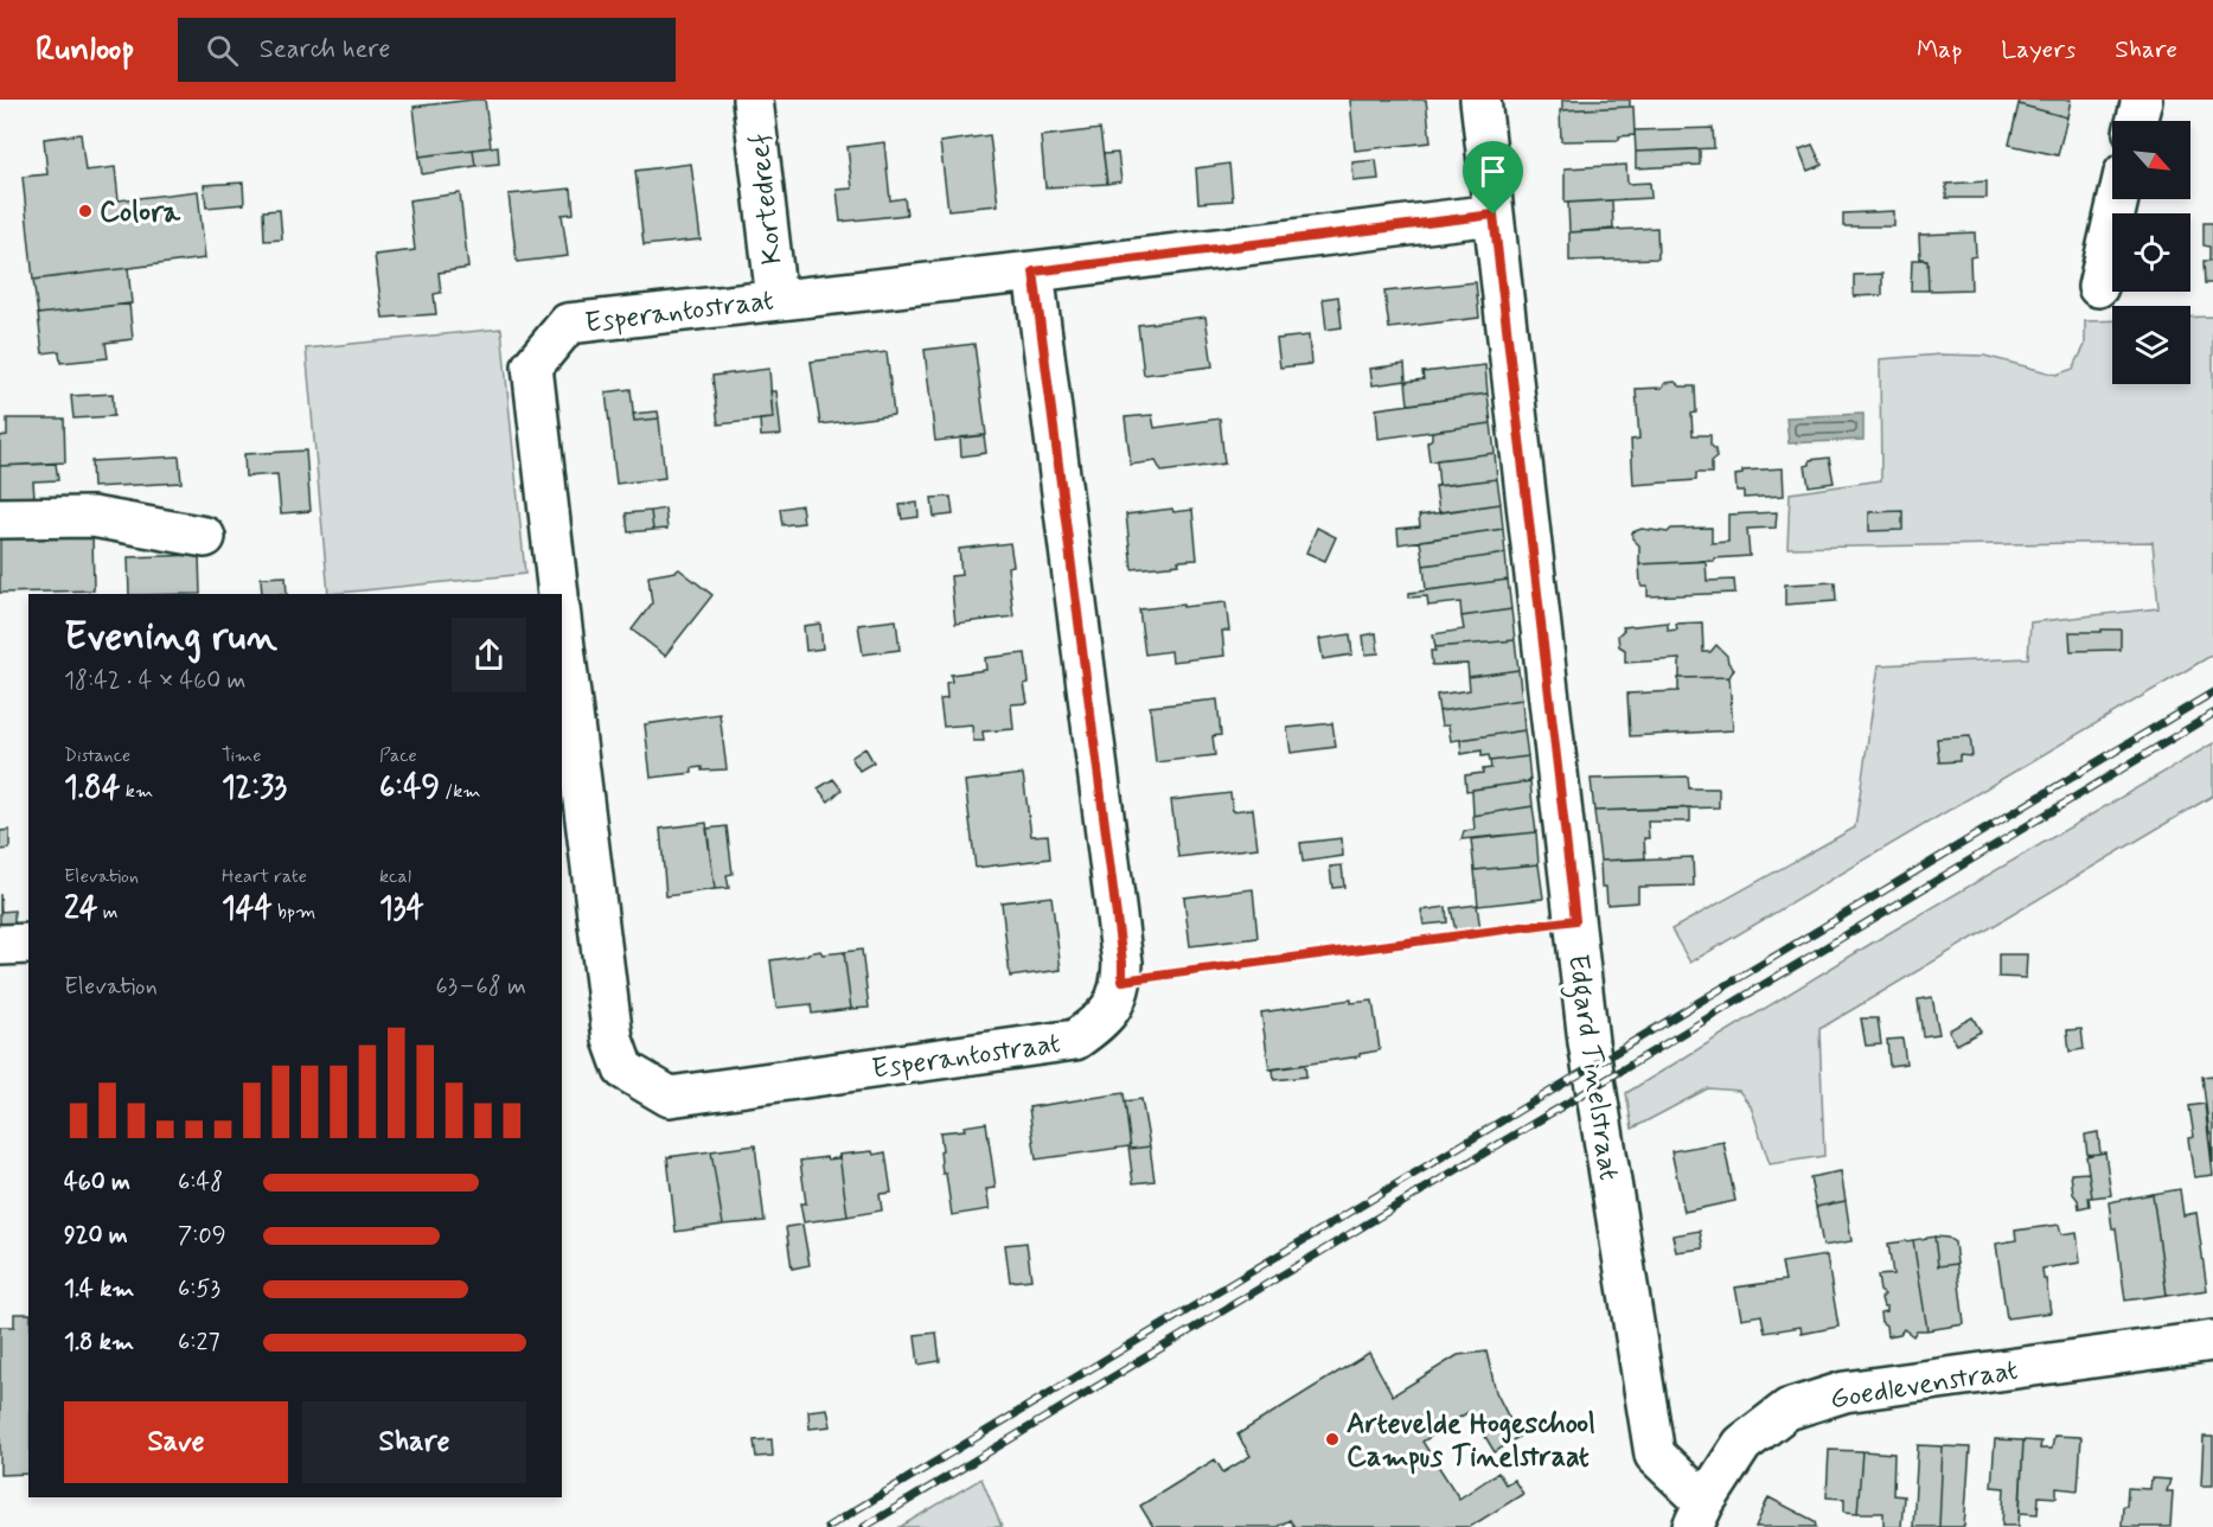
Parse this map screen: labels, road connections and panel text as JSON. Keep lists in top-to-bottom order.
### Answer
{
  "streets": {
    "street": [
      "Kortedreef",
      "Esperantostraat",
      "Edgard Tinelstraat",
      "Goedlevenstraat"
    ]
  },
  "crossings": [
    ["Kortedreef", "Esperantostraat"],
    ["Esperantostraat", "Edgard Tinelstraat"],
    ["Edgard Tinelstraat", "Goedlevenstraat"]
  ],
  "places": ["Colora", "Artevelde Hogeschool Campus Tinelstraat"],
  "north": "bottom right",
  "page": {
    "header": "Runloop",
    "search": "Search here",
    "nav": ["Map", "Layers", "Share"],
    "heading": ["Evening run", "18:42 · 4 × 460 m"],
    "stats": [
      ["Distance", "1.84 km"],
      ["Time", "12:33"],
      ["Pace", "6:49 /km"],
      ["Elevation", "24 m"],
      ["Heart rate", "144 bpm"],
      ["kcal", "134"]
    ],
    "chart": ["Elevation", "63–68 m"],
    "list": [
      {
        "name": "460 m",
        "note": "6:48"
      },
      {
        "name": "920 m",
        "note": "7:09"
      },
      {
        "name": "1.4 km",
        "note": "6:53"
      },
      {
        "name": "1.8 km",
        "note": "6:27"
      }
    ],
    "buttons": ["Save", "Share"]
  }
}
